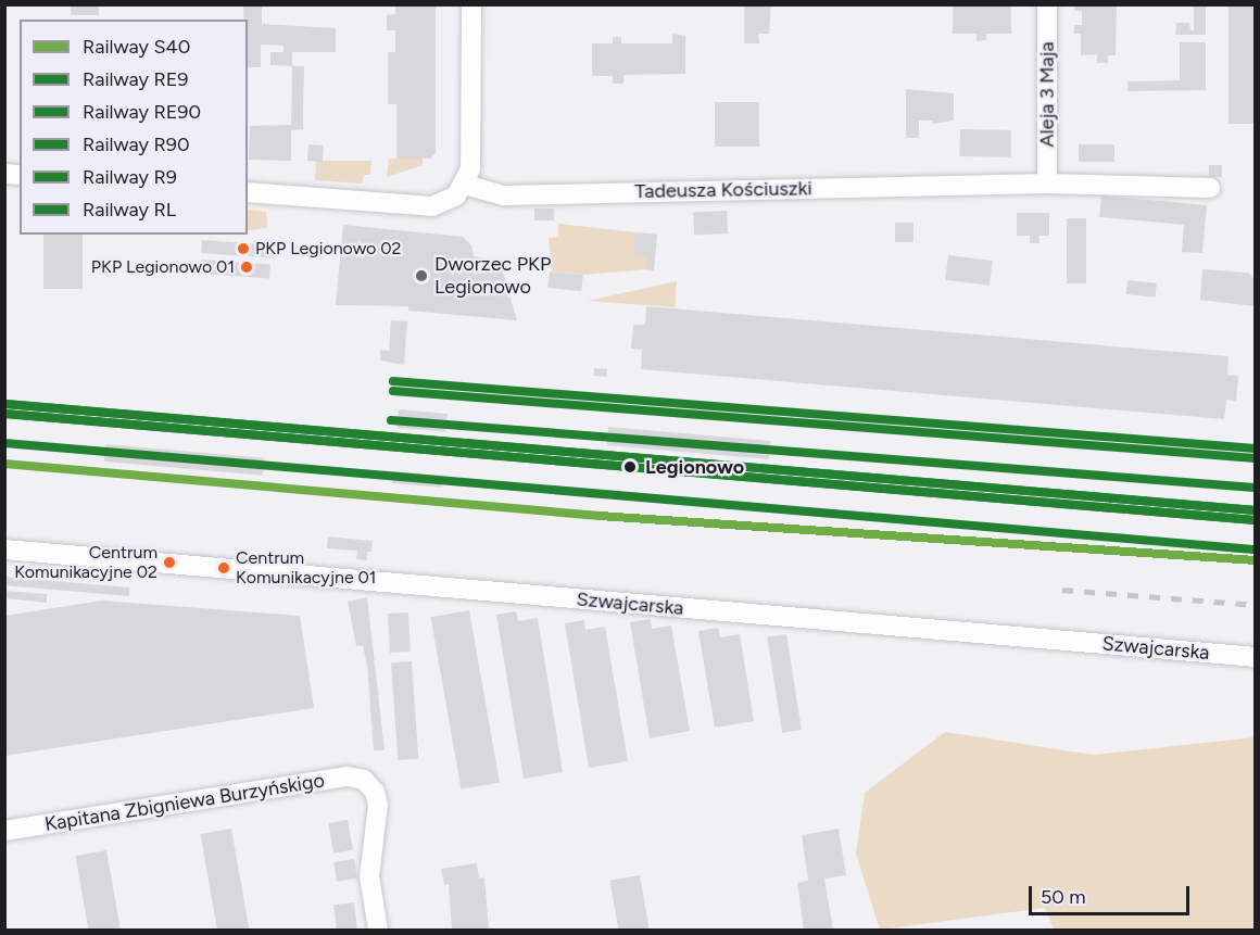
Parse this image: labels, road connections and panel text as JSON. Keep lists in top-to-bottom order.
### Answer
{
  "streets": {
    "street": [
      "Aleja 3 Maja",
      "Tadeusza Kościuszki",
      "Szwajcarska",
      "Kapitana Zbigniewa Burzyńskigo"
    ]
  },
  "crossings": [
    ["Aleja 3 Maja", "Tadeusza Kościuszki"]
  ],
  "places": [
    "PKP Legionowo 02",
    "PKP Legionowo 01",
    "Dworzec PKP Legionowo",
    "Legionowo",
    "Centrum Komunikacyjne 02",
    "Centrum Komunikacyjne 01"
  ],
  "lines": [
    "rail line RL",
    "rail line R90",
    "rail line RE9",
    "rail line RE90",
    "rail line R9",
    "rail line S40"
  ],
  "legend": [
    "Railway S40",
    "Railway RE9",
    "Railway RE90",
    "Railway R90",
    "Railway R9",
    "Railway RL"
  ],
  "scale_bar": "50 m"
}
